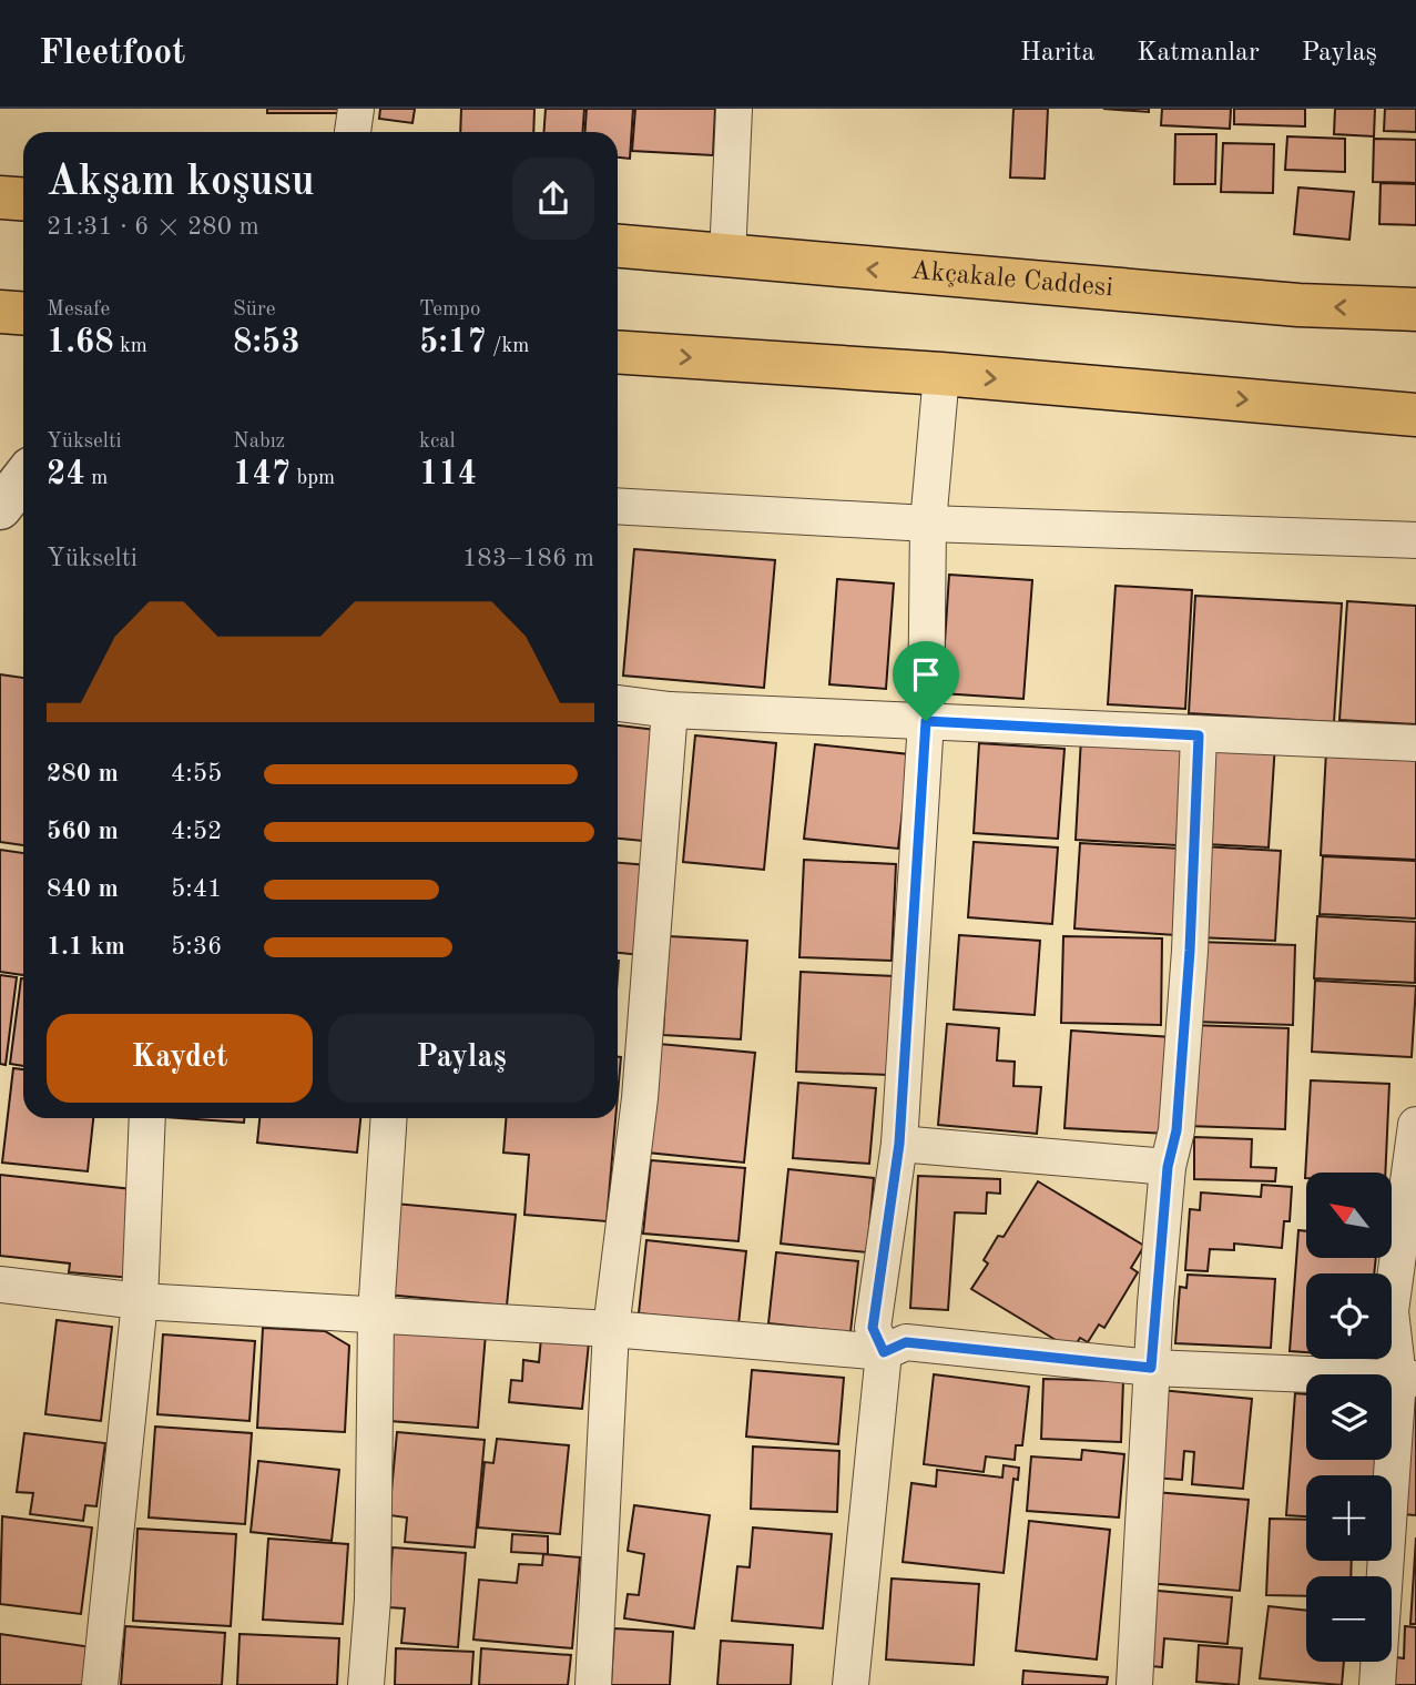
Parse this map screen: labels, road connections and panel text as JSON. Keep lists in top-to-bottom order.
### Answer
{
  "streets": {
    "main road": ["Akçakale Caddesi"]
  },
  "north": "top left",
  "page": {
    "header": "Fleetfoot",
    "nav": ["Harita", "Katmanlar", "Paylaş"],
    "heading": ["Akşam koşusu", "21:31 · 6 × 280 m"],
    "stats": [
      ["Mesafe", "1.68 km"],
      ["Süre", "8:53"],
      ["Tempo", "5:17 /km"],
      ["Yükselti", "24 m"],
      ["Nabız", "147 bpm"],
      ["kcal", "114"]
    ],
    "chart": ["Yükselti", "183–186 m"],
    "list": [
      {
        "name": "280 m",
        "note": "4:55"
      },
      {
        "name": "560 m",
        "note": "4:52"
      },
      {
        "name": "840 m",
        "note": "5:41"
      },
      {
        "name": "1.1 km",
        "note": "5:36"
      }
    ],
    "buttons": ["Kaydet", "Paylaş"],
    "map_buttons": ["+", "−"]
  }
}
